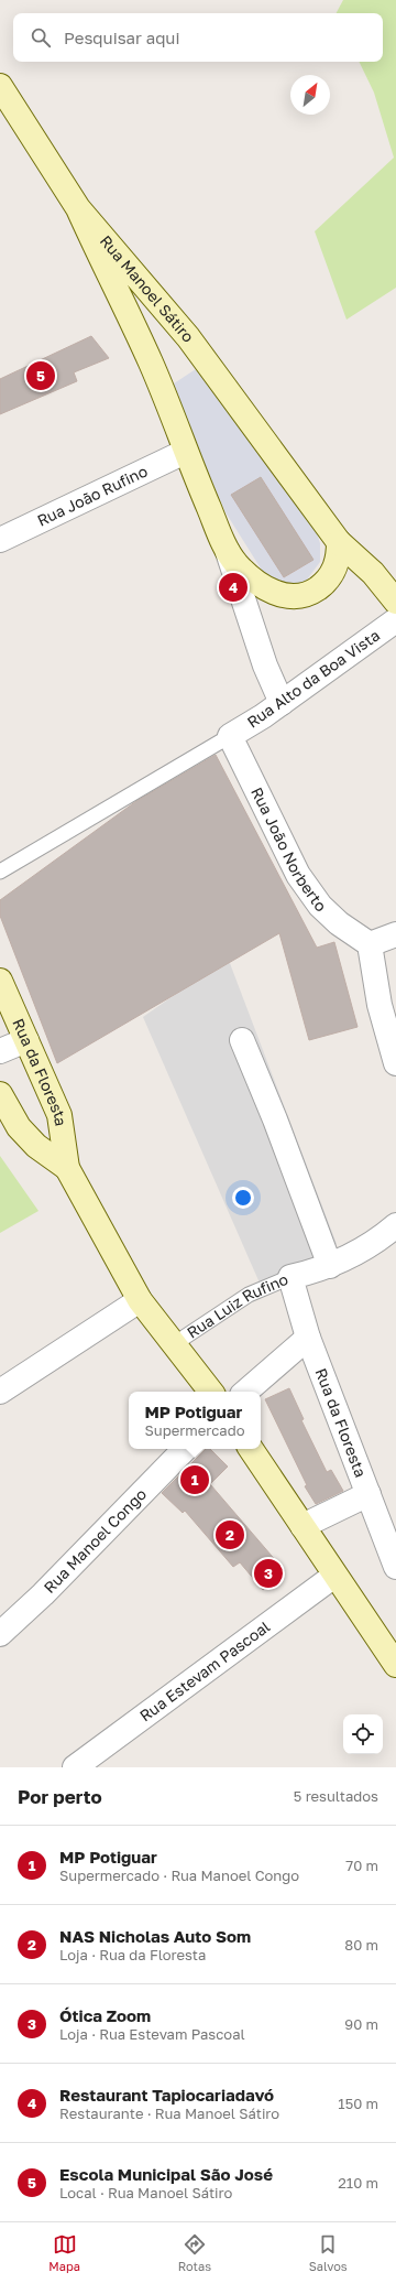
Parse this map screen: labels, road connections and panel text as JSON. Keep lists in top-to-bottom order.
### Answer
{
  "streets": {
    "main road": ["Rua Manoel Sátiro", "Rua da Floresta"],
    "street": [
      "Rua João Rufino",
      "Rua Alto da Boa Vista",
      "Rua João Norberto",
      "Rua Luiz Rufino",
      "Rua Manoel Congo",
      "Rua Estevam Pascoal"
    ]
  },
  "crossings": [
    ["Rua Manoel Sátiro", "Rua João Rufino"],
    ["Rua Manoel Sátiro", "Rua Alto da Boa Vista"],
    ["Rua Alto da Boa Vista", "Rua João Norberto"],
    ["Rua da Floresta", "Rua Luiz Rufino"]
  ],
  "north": "top right",
  "page": {
    "search": "Pesquisar aqui",
    "pins": [
      "5",
      "4",
      "1",
      "2",
      "3"
    ],
    "popup": ["MP Potiguar", "Supermercado"],
    "heading": ["Por perto", "5 resultados"],
    "list": [
      {
        "mark": "1",
        "name": "MP Potiguar",
        "note": "Supermercado · Rua Manoel Congo",
        "value": "70 m"
      },
      {
        "mark": "2",
        "name": "NAS Nicholas Auto Som",
        "note": "Loja · Rua da Floresta",
        "value": "80 m"
      },
      {
        "mark": "3",
        "name": "Ótica Zoom",
        "note": "Loja · Rua Estevam Pascoal",
        "value": "90 m"
      },
      {
        "mark": "4",
        "name": "Restaurant Tapiocariadavó",
        "note": "Restaurante · Rua Manoel Sátiro",
        "value": "150 m"
      },
      {
        "mark": "5",
        "name": "Escola Municipal São José",
        "note": "Local · Rua Manoel Sátiro",
        "value": "210 m"
      }
    ],
    "nav": ["Mapa", "Rotas", "Salvos"]
  }
}
